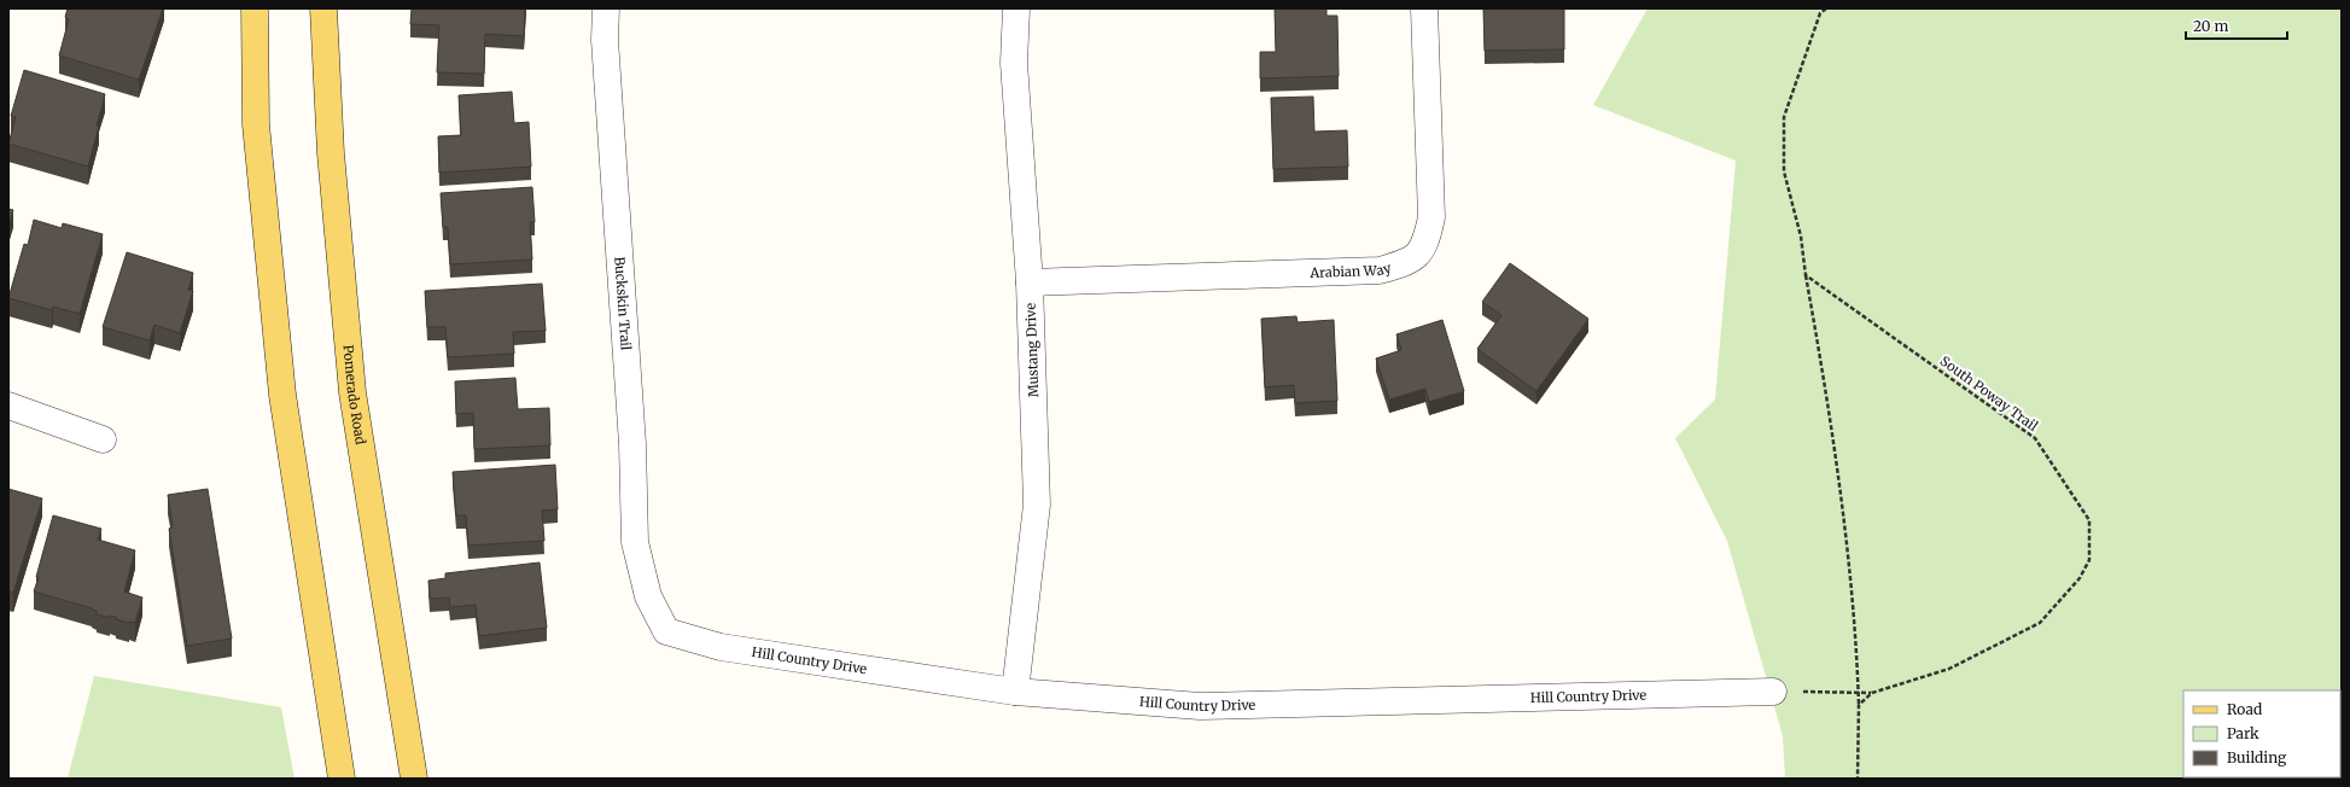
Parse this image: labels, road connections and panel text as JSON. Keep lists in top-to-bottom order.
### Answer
{
  "streets": {
    "main road": ["Pomerado Road"],
    "street": [
      "Arabian Way",
      "Buckskin Trail",
      "Mustang Drive",
      "Hill Country Drive"
    ],
    "path": ["South Poway Trail"]
  },
  "crossings": [
    ["Arabian Way", "Mustang Drive"],
    ["Buckskin Trail", "Hill Country Drive"],
    ["Mustang Drive", "Hill Country Drive"]
  ],
  "legend": ["Road", "Park", "Building"],
  "scale_bar": "20 m"
}
